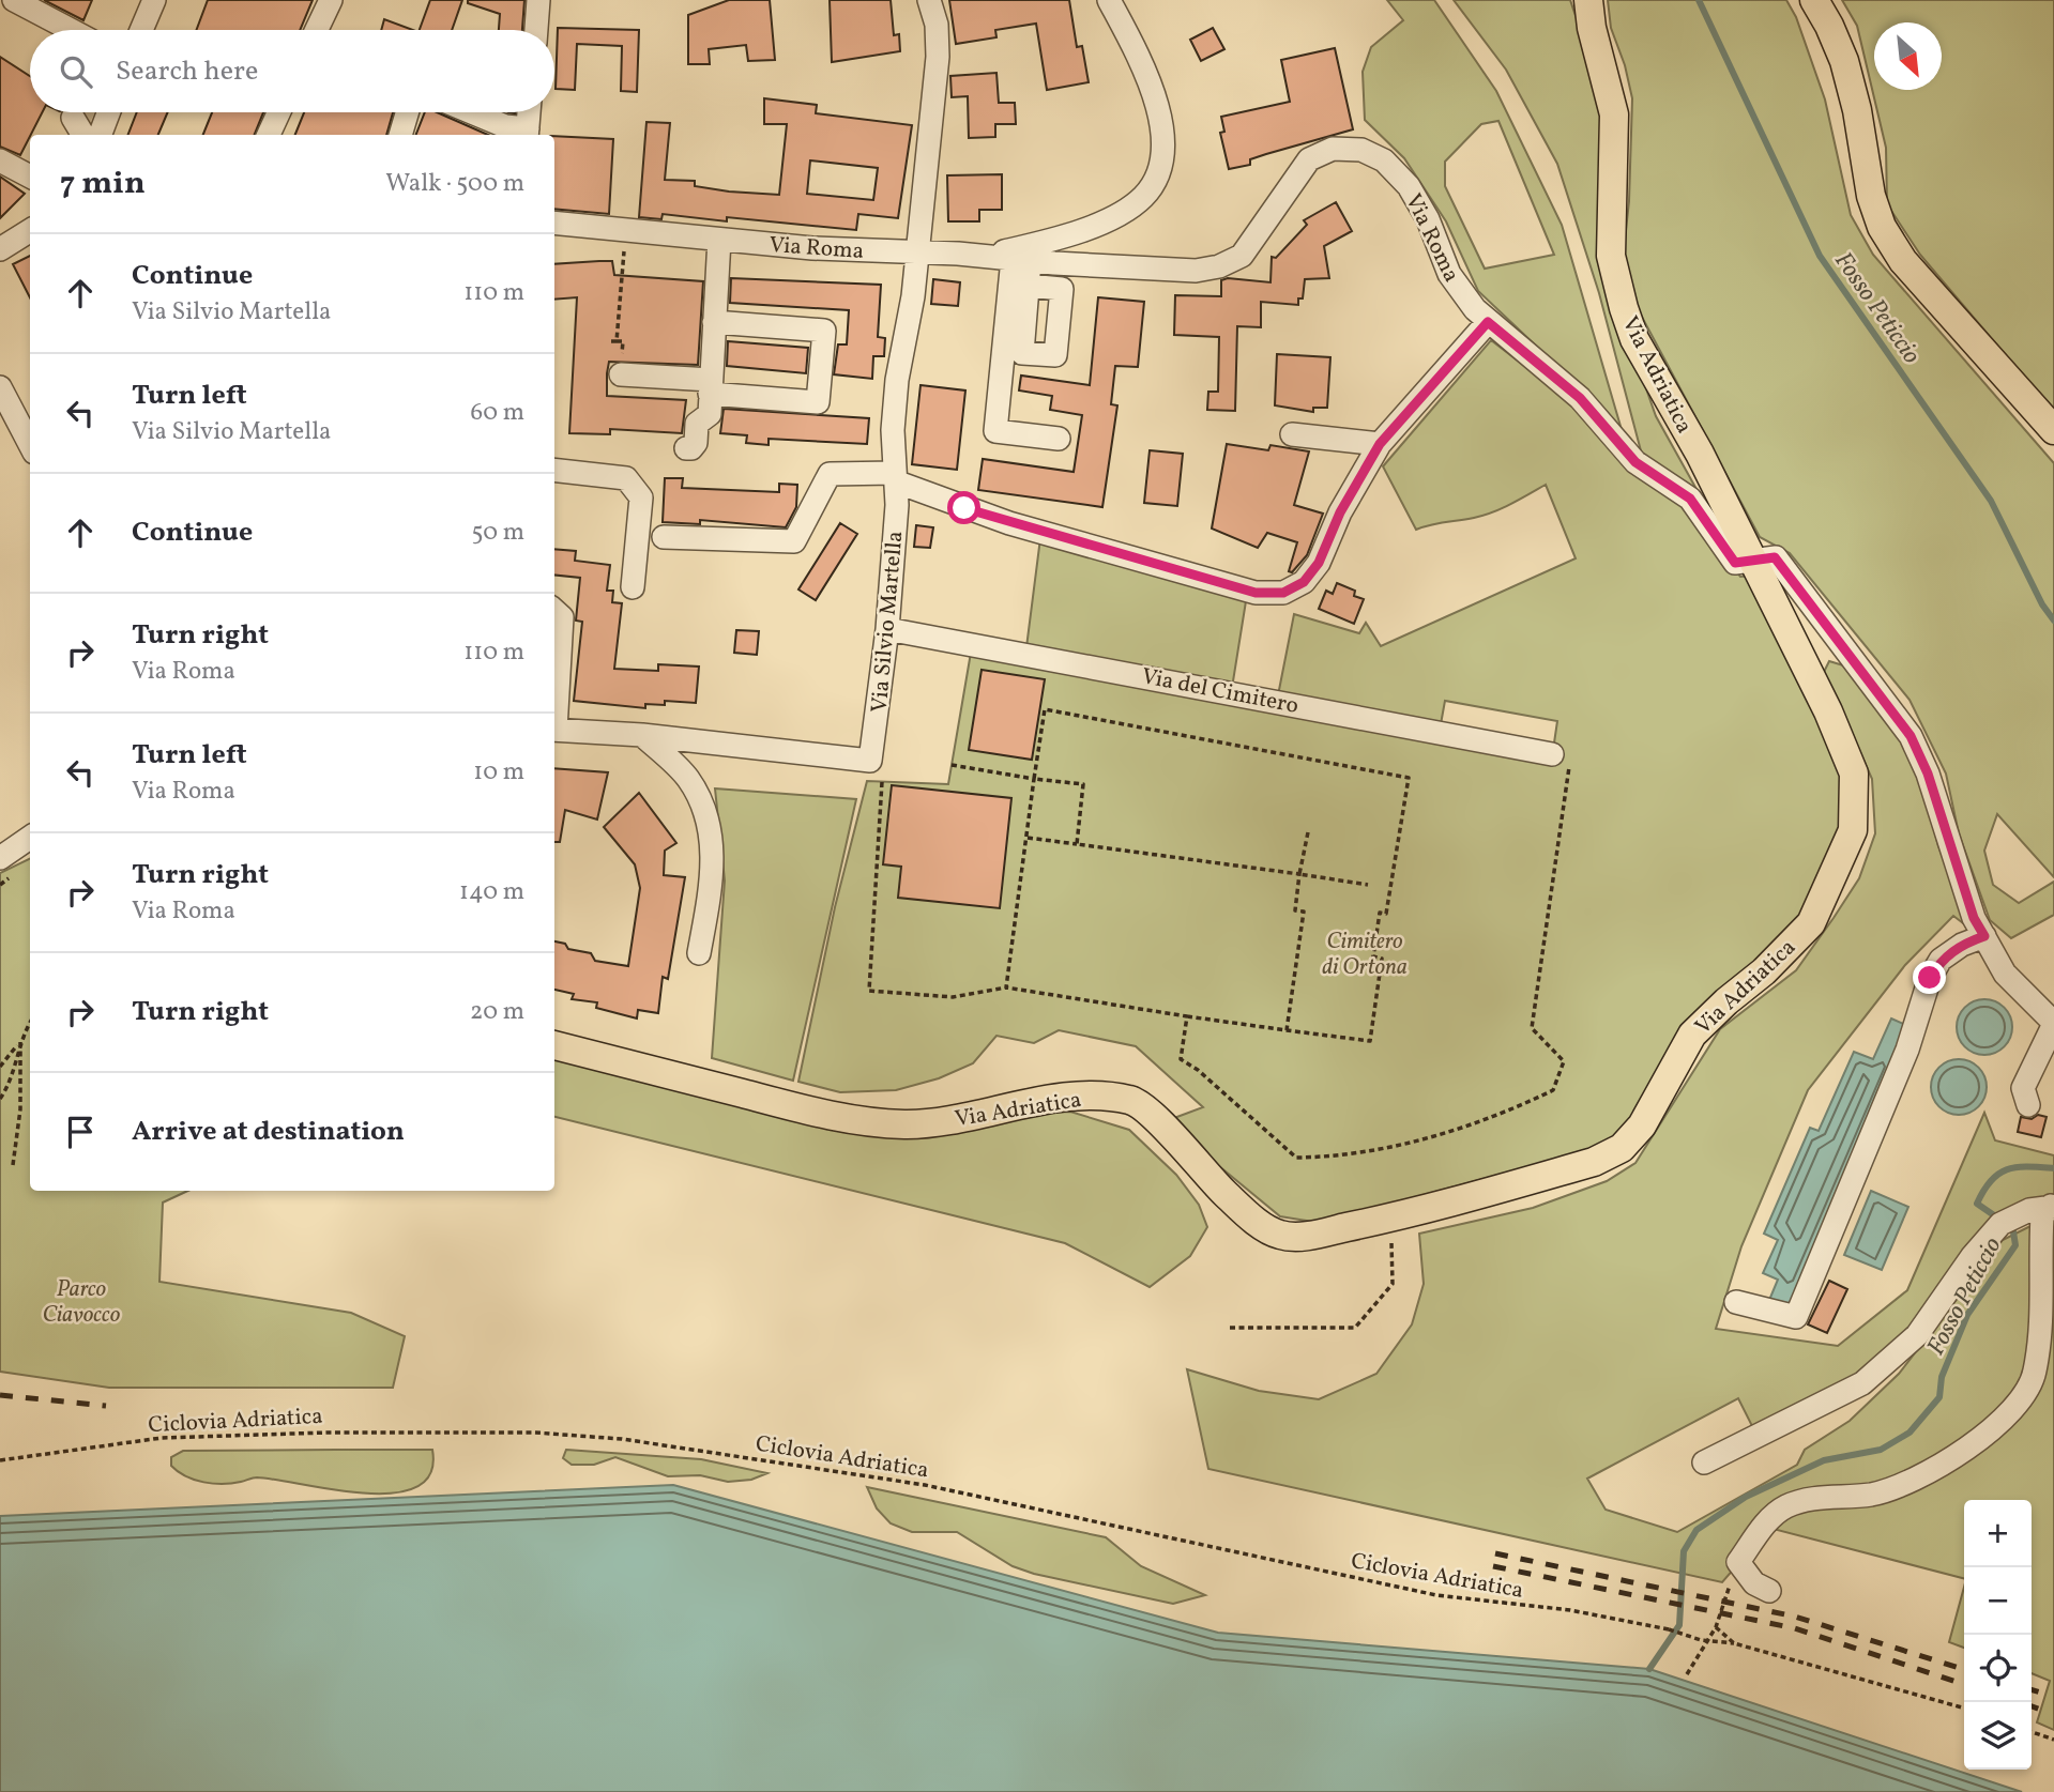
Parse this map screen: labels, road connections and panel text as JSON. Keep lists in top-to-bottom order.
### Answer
{
  "streets": {
    "main road": ["Via Adriatica"],
    "street": ["Via Roma", "Via Silvio Martella", "Via del Cimitero"],
    "path": ["Ciclovia Adriatica"]
  },
  "crossings": [
    ["Via Roma", "Via Adriatica"],
    ["Via Roma", "Via Silvio Martella"],
    ["Via Silvio Martella", "Via del Cimitero"]
  ],
  "water": ["Fosso Peticcio"],
  "parks": ["Cimitero di Ortona", "Parco Ciavocco"],
  "north": "bottom right",
  "page": {
    "search": "Search here",
    "heading": ["7 min", "Walk · 500 m"],
    "list": [
      ["Continue", "Via Silvio Martella", "110 m"],
      ["Turn left", "Via Silvio Martella", "60 m"],
      ["Continue", "50 m"],
      ["Turn right", "Via Roma", "110 m"],
      ["Turn left", "Via Roma", "10 m"],
      ["Turn right", "Via Roma", "140 m"],
      ["Turn right", "20 m"],
      "Arrive at destination"
    ],
    "map_buttons": ["+", "−"]
  }
}
